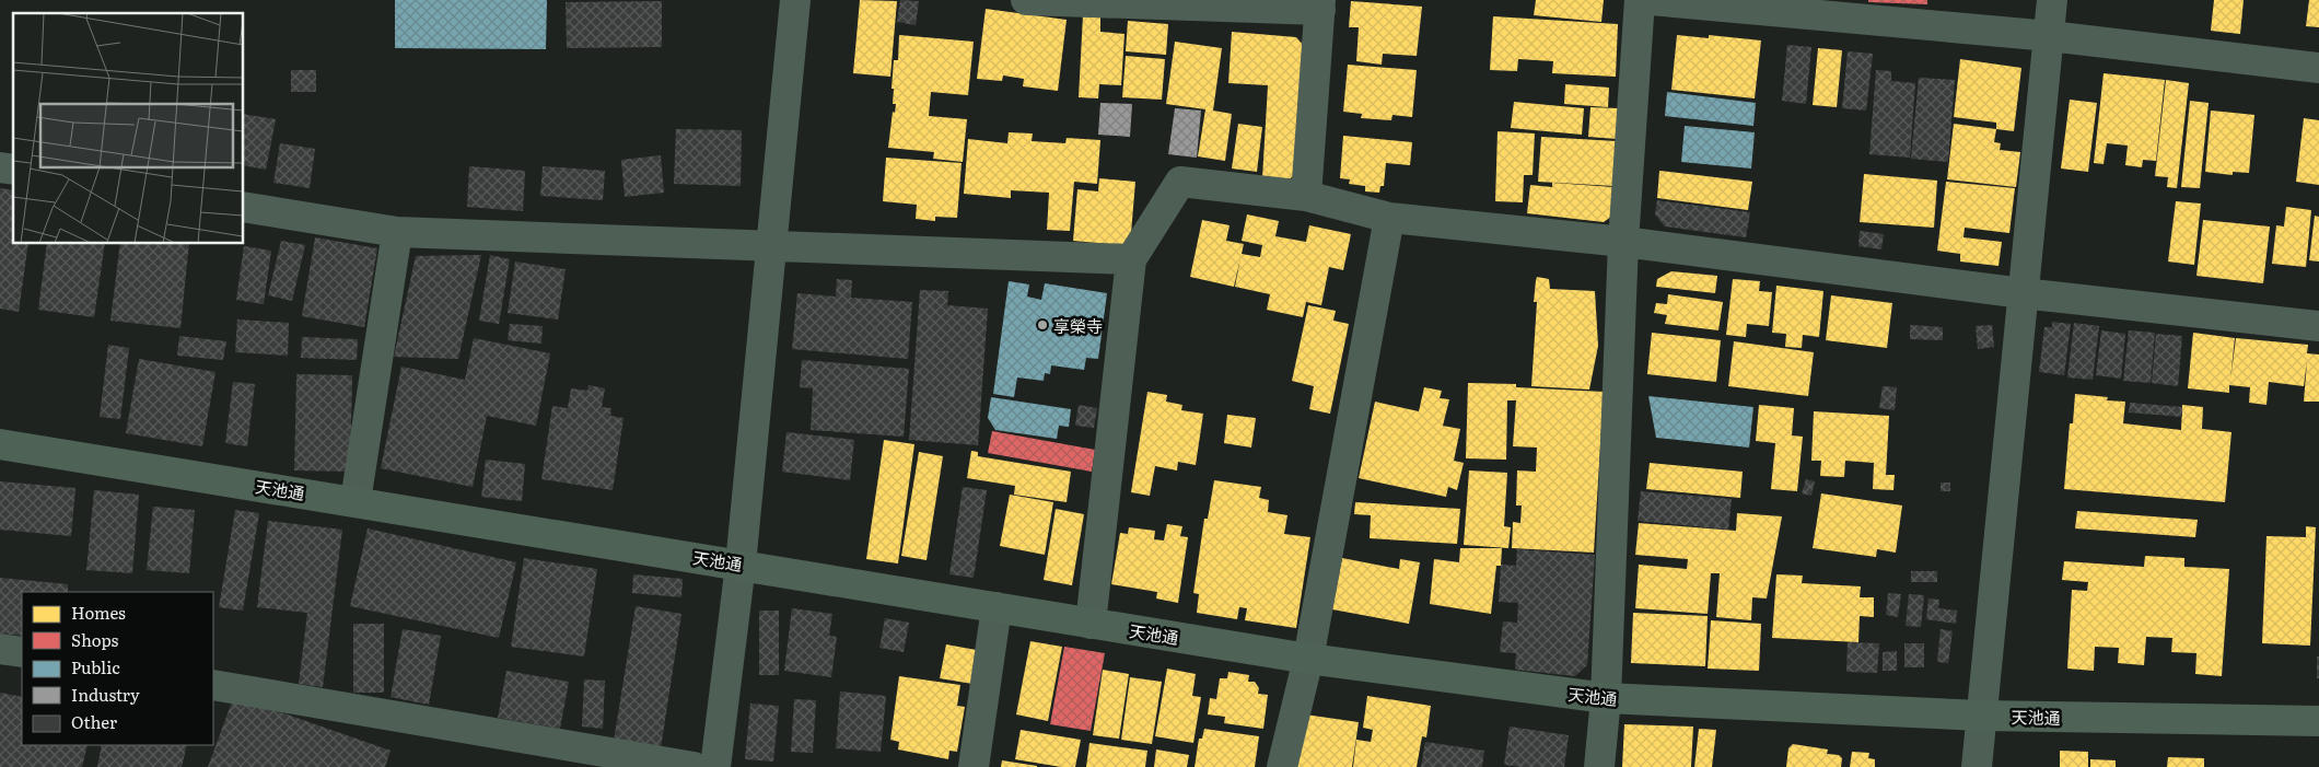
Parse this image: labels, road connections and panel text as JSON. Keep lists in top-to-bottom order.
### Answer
{
  "streets": {
    "street": ["天池通"]
  },
  "places": ["享榮寺"],
  "legend": [
    "Homes",
    "Shops",
    "Public",
    "Industry",
    "Other"
  ]
}
